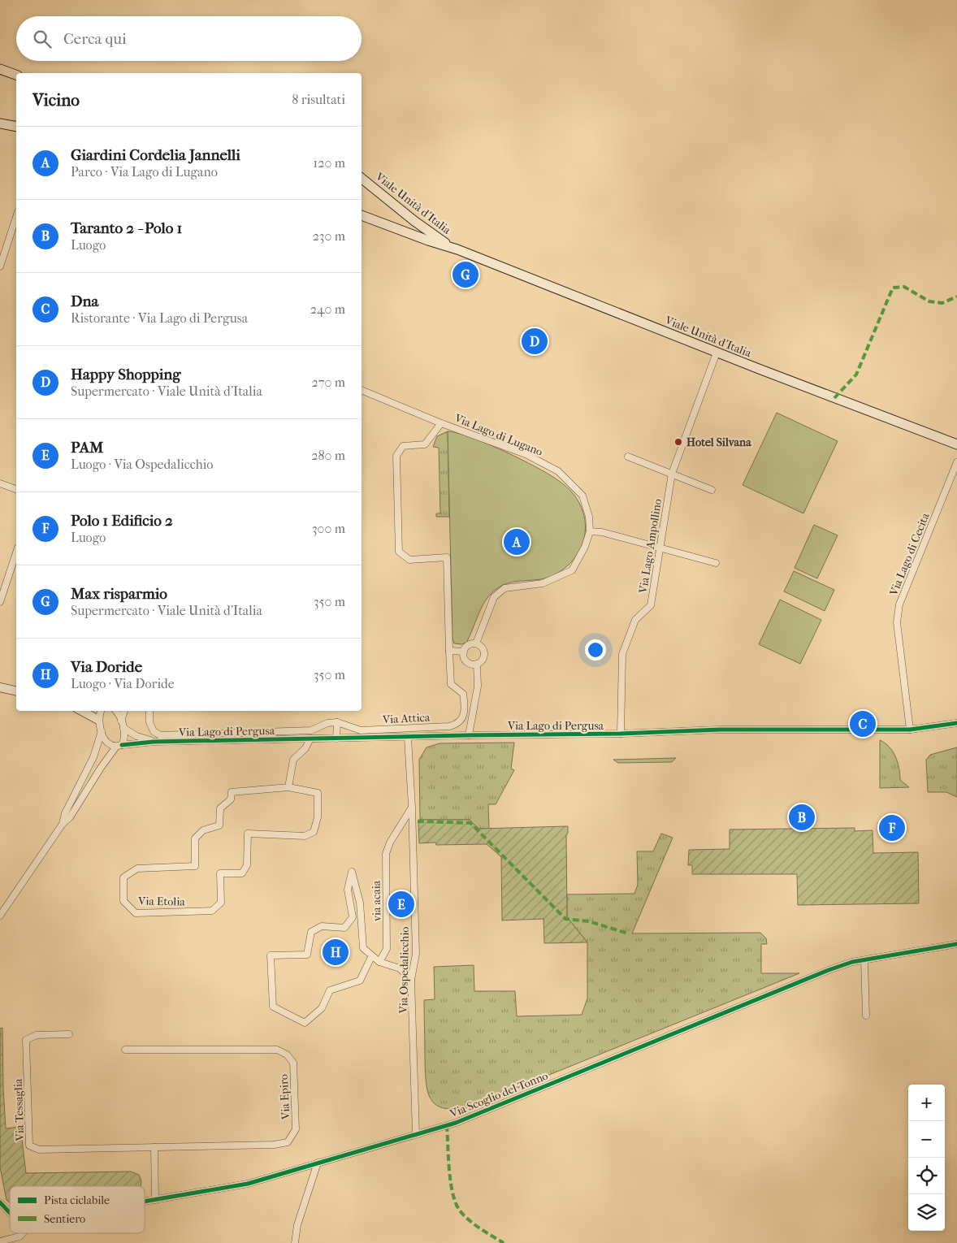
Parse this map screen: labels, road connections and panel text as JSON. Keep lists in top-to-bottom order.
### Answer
{
  "streets": {
    "main road": ["Viale Unità d'Italia"],
    "street": [
      "Via Lago di Lugano",
      "Via Lago Ampollino",
      "Via Lago di Cecita",
      "Via Attica",
      "Via Lago di Pergusa",
      "Via Etolia",
      "via acaia",
      "Via Ospedalicchio",
      "Via Scoglio del Tonno",
      "Via Epiro",
      "Via Tessaglia"
    ]
  },
  "crossings": [
    ["Viale Unità d'Italia", "Via Lago Ampollino"],
    ["Via Lago di Lugano", "Via Attica"],
    ["Via Lago Ampollino", "Via Lago di Pergusa"],
    ["Via Lago di Cecita", "Via Lago di Pergusa"],
    ["Via Lago di Pergusa", "Via Ospedalicchio"],
    ["via acaia", "Via Ospedalicchio"],
    ["Via Ospedalicchio", "Via Scoglio del Tonno"],
    ["Via Epiro", "Via Tessaglia"]
  ],
  "places": ["Hotel Silvana"],
  "legend": ["Pista ciclabile", "Sentiero"],
  "page": {
    "search": "Cerca qui",
    "heading": ["Vicino", "8 risultati"],
    "list": [
      {
        "mark": "A",
        "name": "Giardini Cordelia Jannelli",
        "note": "Parco · Via Lago di Lugano",
        "value": "120 m"
      },
      {
        "mark": "B",
        "name": "Taranto 2 - Polo 1",
        "note": "Luogo",
        "value": "230 m"
      },
      {
        "mark": "C",
        "name": "Dna",
        "note": "Ristorante · Via Lago di Pergusa",
        "value": "240 m"
      },
      {
        "mark": "D",
        "name": "Happy Shopping",
        "note": "Supermercato · Viale Unità d'Italia",
        "value": "270 m"
      },
      {
        "mark": "E",
        "name": "PAM",
        "note": "Luogo · Via Ospedalicchio",
        "value": "280 m"
      },
      {
        "mark": "F",
        "name": "Polo 1 Edificio 2",
        "note": "Luogo",
        "value": "300 m"
      },
      {
        "mark": "G",
        "name": "Max risparmio",
        "note": "Supermercato · Viale Unità d'Italia",
        "value": "350 m"
      },
      {
        "mark": "H",
        "name": "Via Doride",
        "note": "Luogo · Via Doride",
        "value": "350 m"
      }
    ],
    "pins": [
      "G",
      "D",
      "A",
      "C",
      "B",
      "F",
      "E",
      "H"
    ],
    "map_buttons": ["+", "−"]
  }
}
